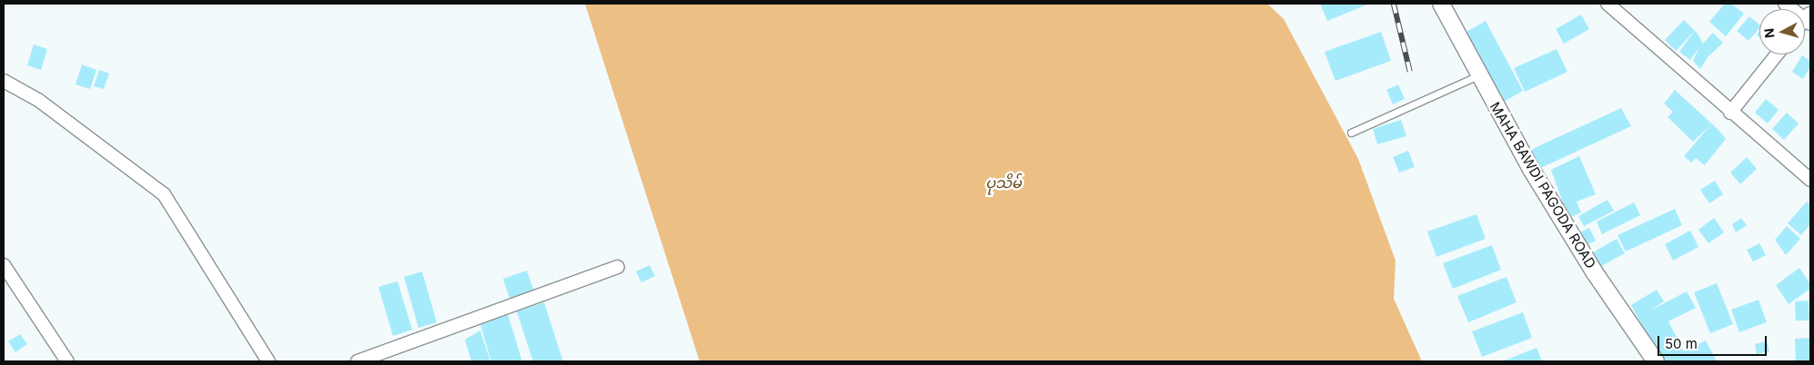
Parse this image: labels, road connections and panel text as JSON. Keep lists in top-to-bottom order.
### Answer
{
  "streets": {
    "street": ["MAHA BAWDI PAGODA ROAD"]
  },
  "water": ["ပုသိမ်"],
  "scale_bar": "50 m",
  "north": "left"
}
